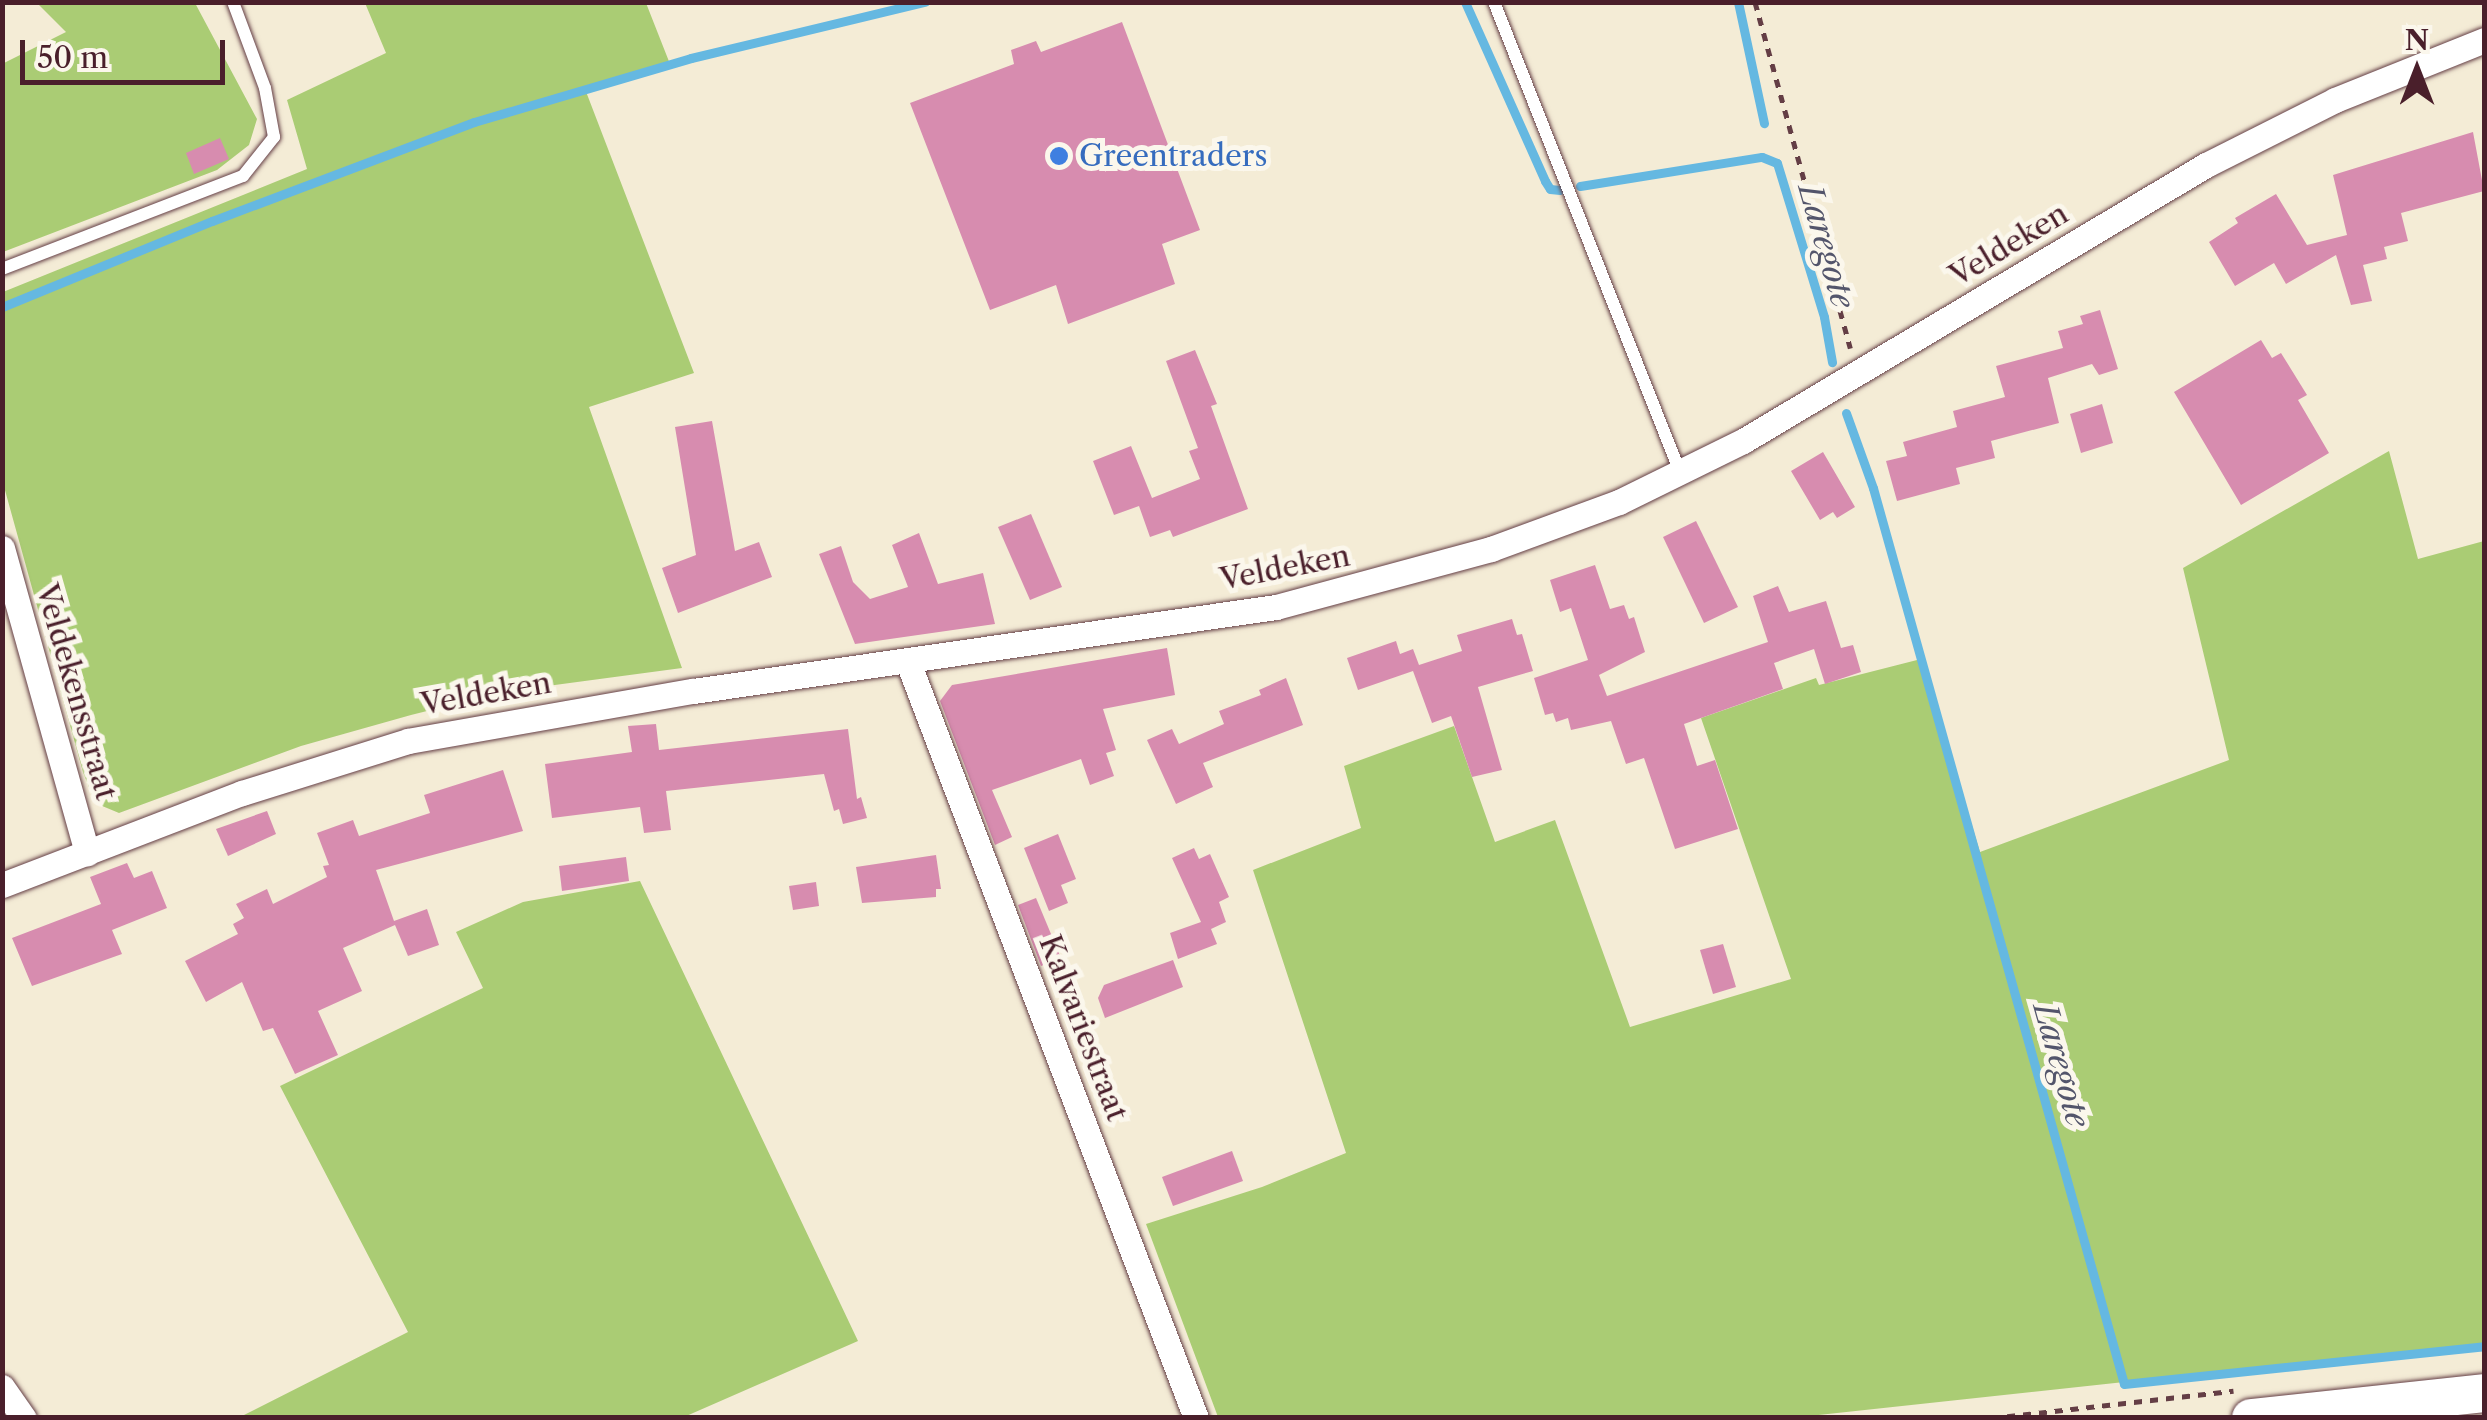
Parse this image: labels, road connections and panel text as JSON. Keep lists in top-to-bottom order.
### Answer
{
  "streets": {
    "street": ["Veldeken", "Veldekensstraat", "Kalvariestraat"]
  },
  "crossings": [
    ["Veldeken", "Veldekensstraat"],
    ["Veldeken", "Kalvariestraat"]
  ],
  "water": ["Laregote"],
  "places": ["Greentraders"],
  "scale_bar": "50 m",
  "north": "top"
}
